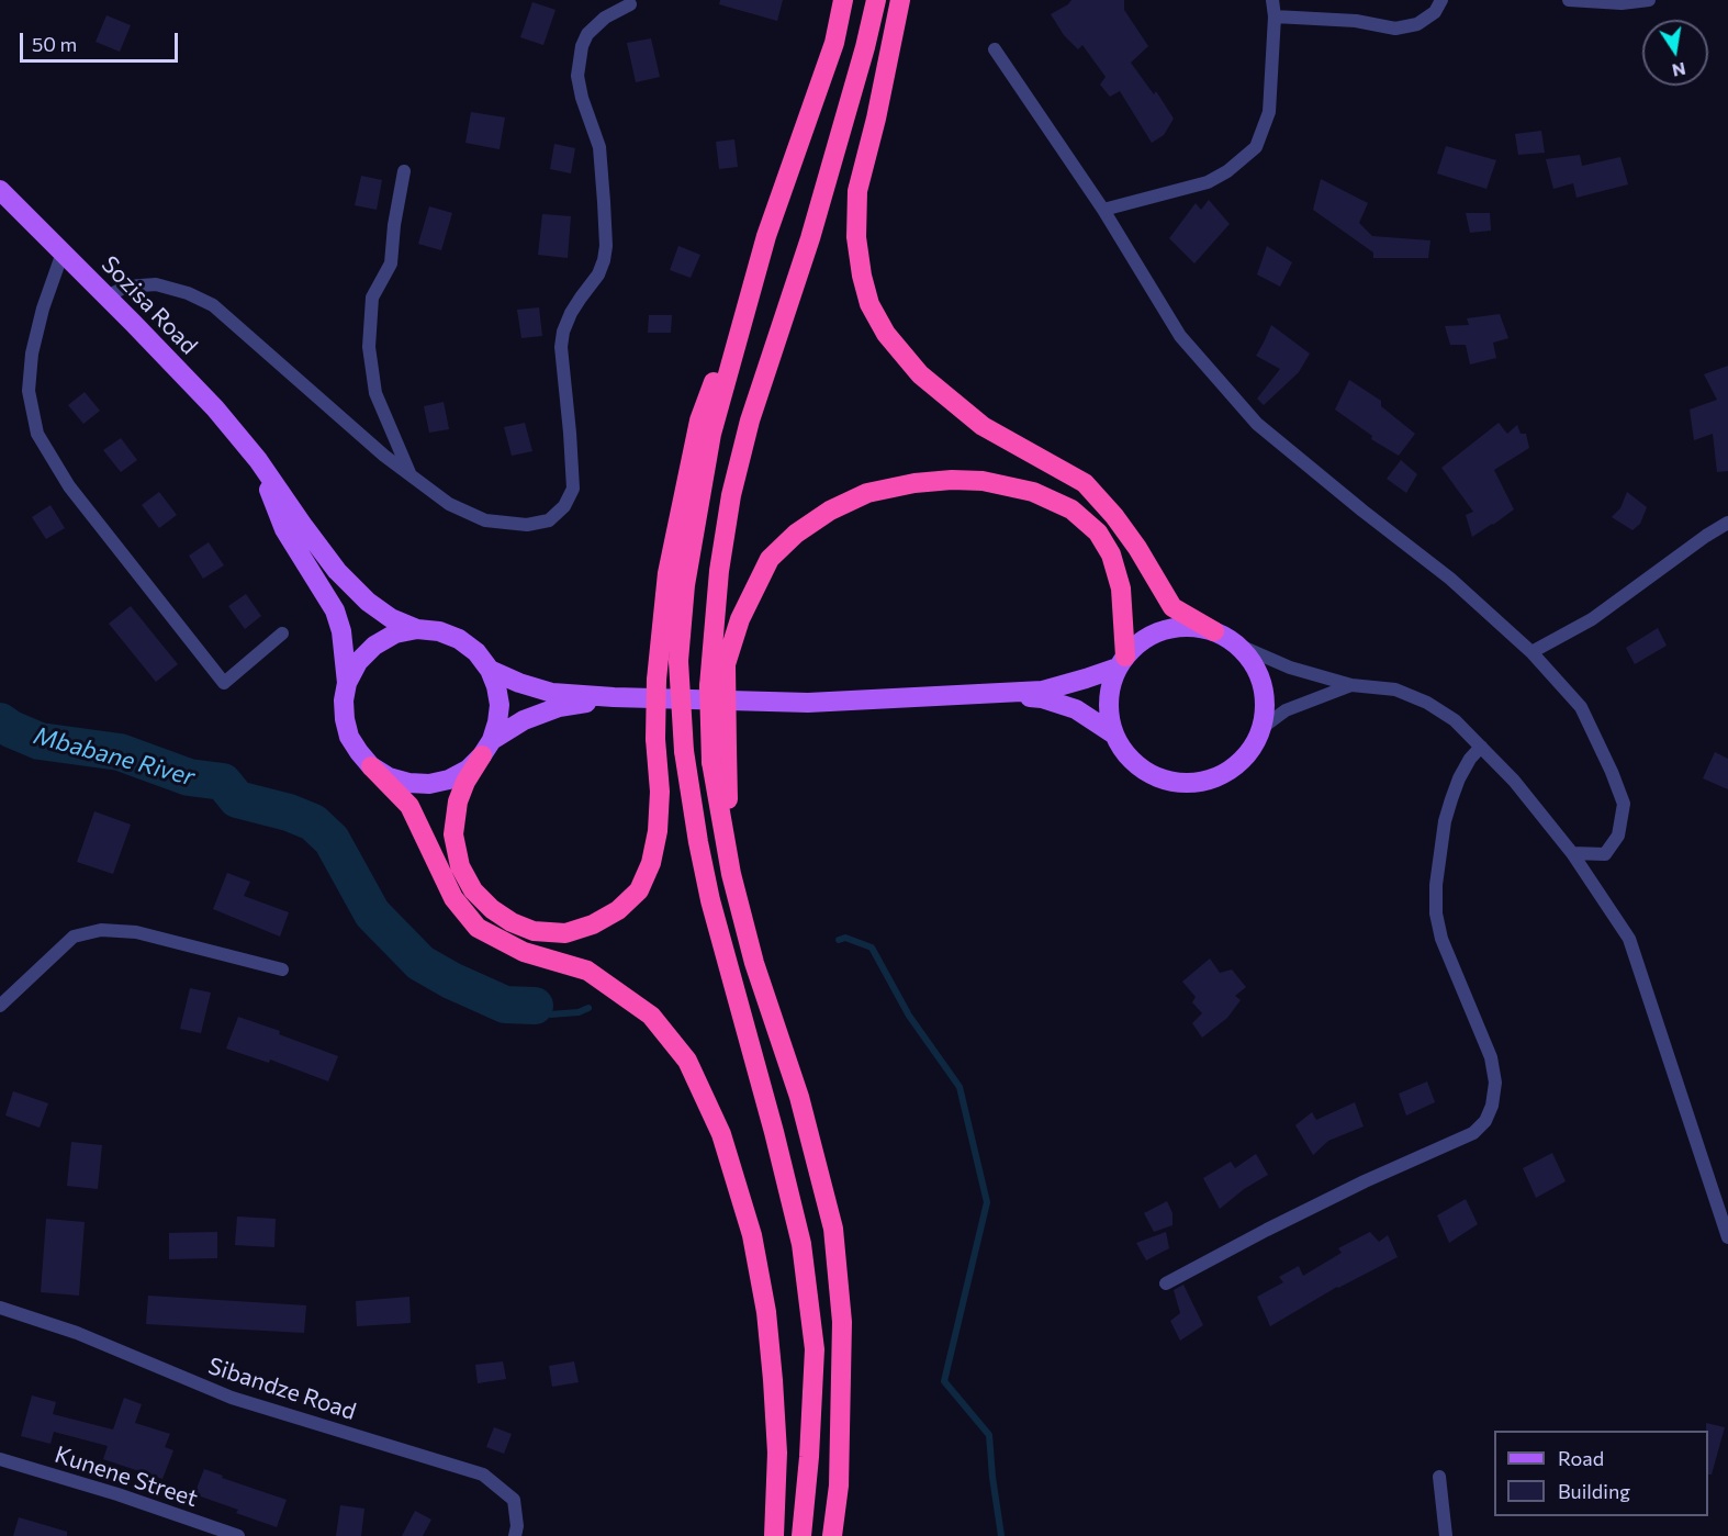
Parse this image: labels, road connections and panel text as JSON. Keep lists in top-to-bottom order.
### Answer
{
  "streets": {
    "main road": ["Sozisa Road"],
    "street": ["Sibandze Road", "Kunene Street"]
  },
  "water": ["Mbabane River"],
  "legend": ["Road", "Building"],
  "scale_bar": "50 m",
  "north": "bottom"
}
